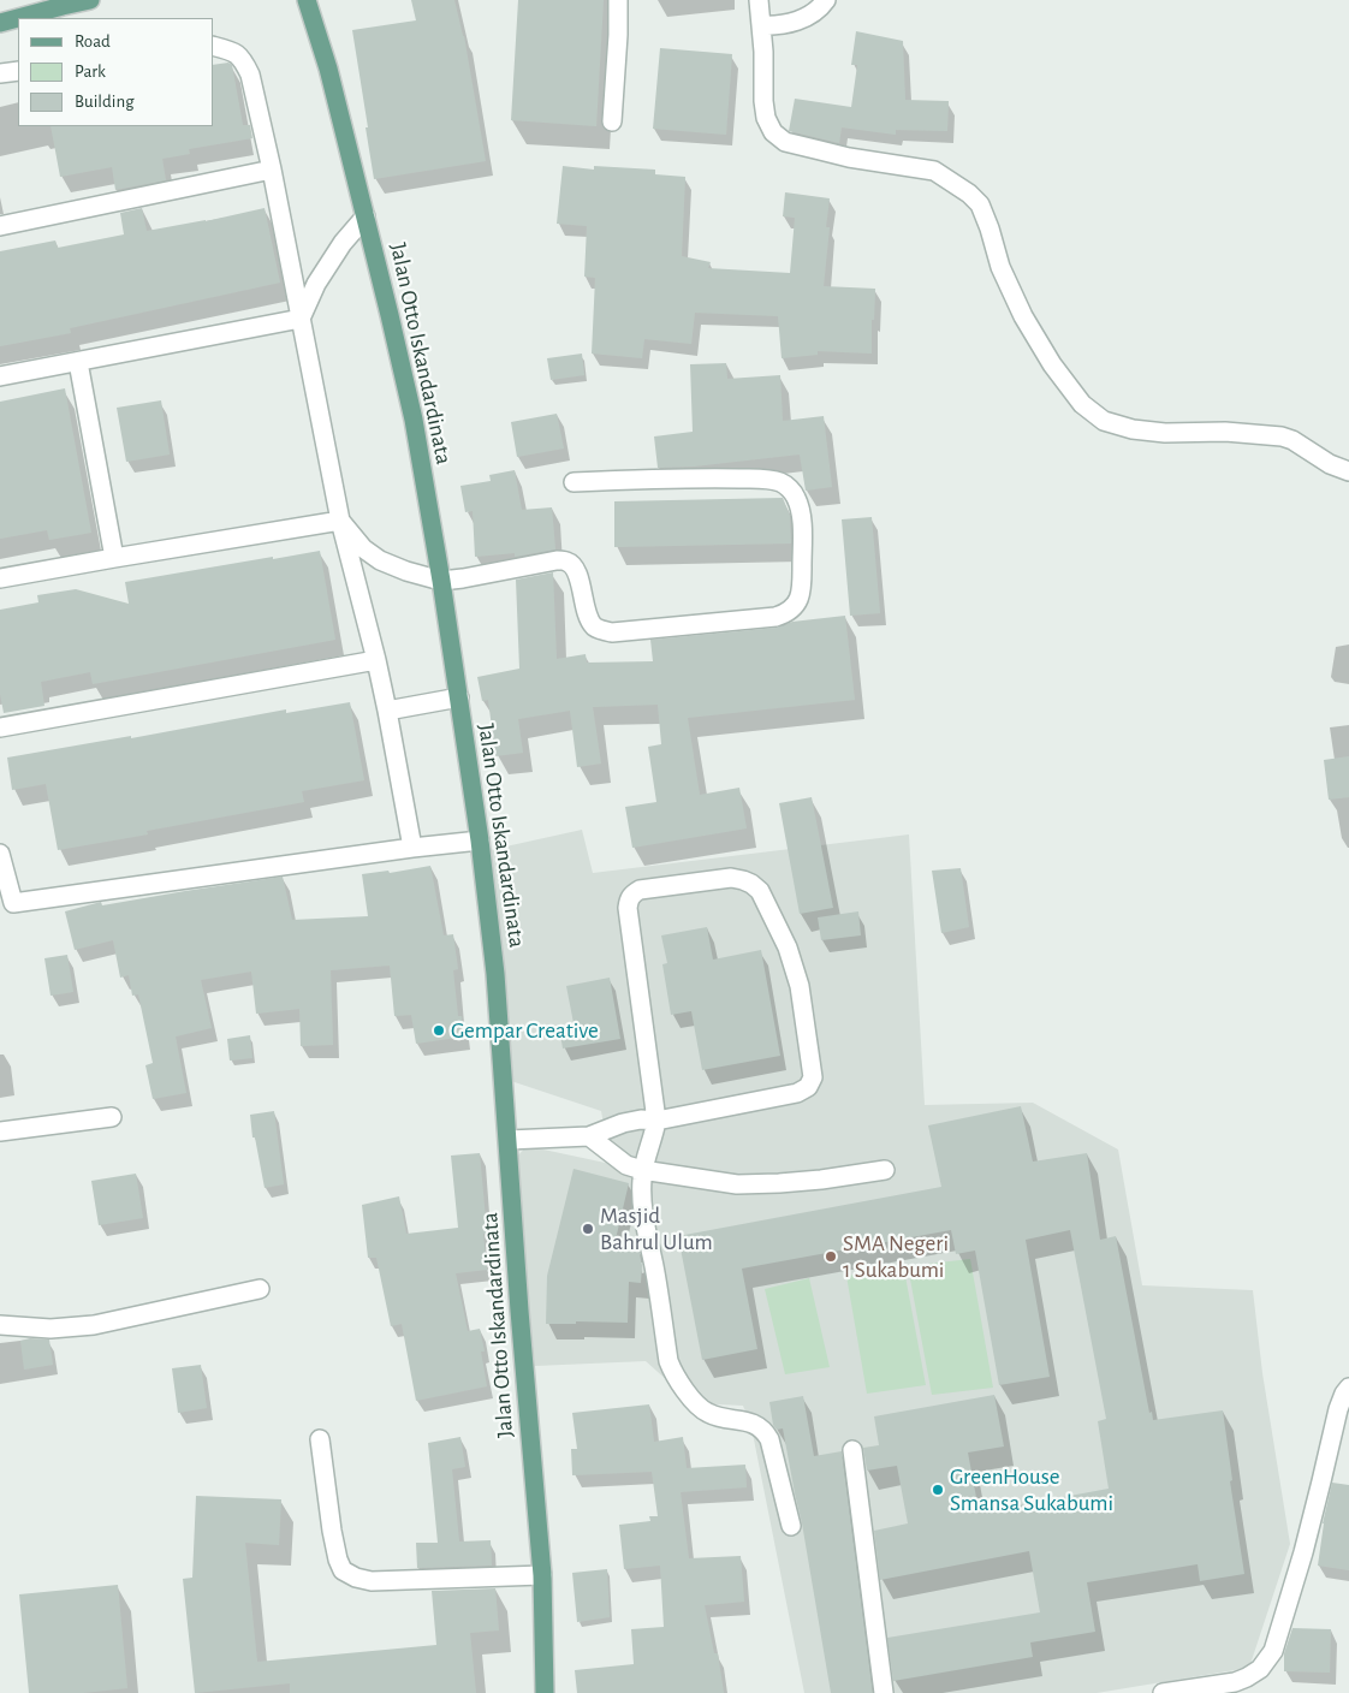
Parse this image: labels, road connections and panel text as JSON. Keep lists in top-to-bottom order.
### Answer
{
  "streets": {
    "main road": ["Jalan Otto Iskandardinata"]
  },
  "places": [
    "Gempar Creative",
    "Masjid Bahrul Ulum",
    "SMA Negeri 1 Sukabumi",
    "GreenHouse Smansa Sukabumi"
  ],
  "legend": ["Road", "Park", "Building"]
}
